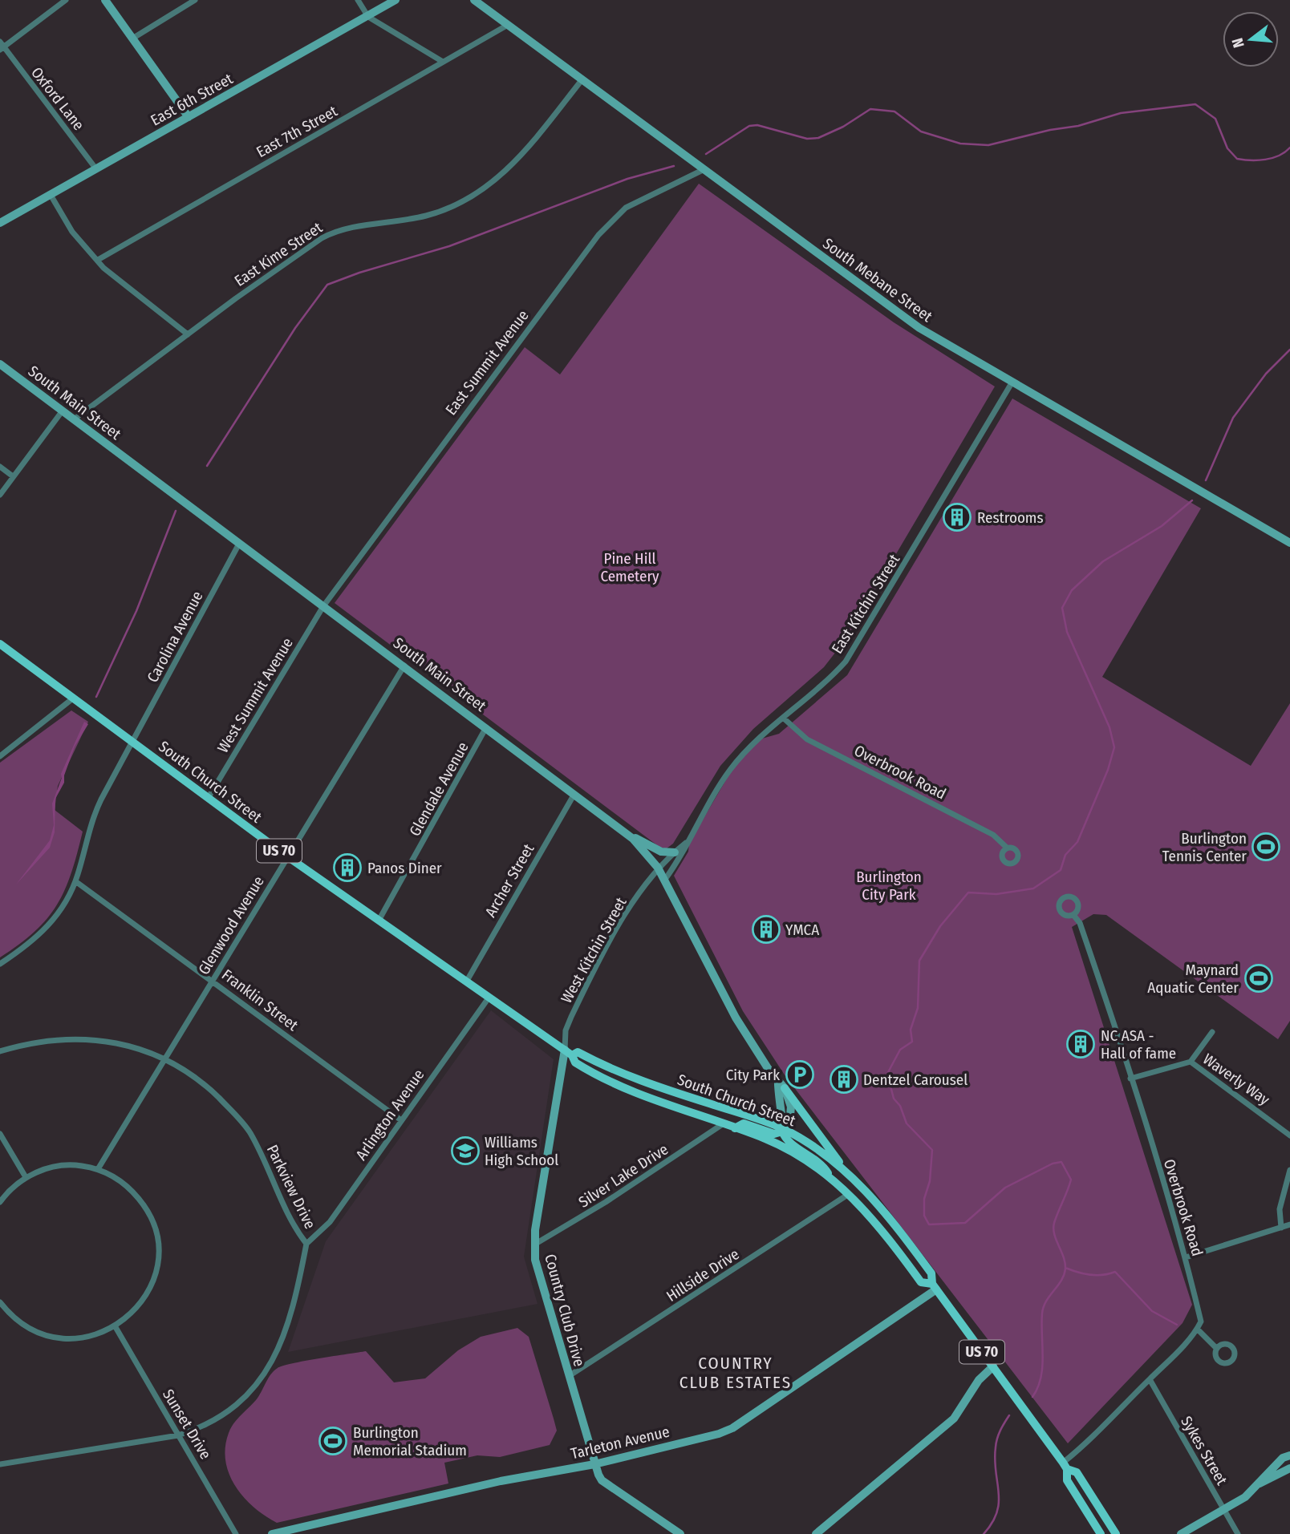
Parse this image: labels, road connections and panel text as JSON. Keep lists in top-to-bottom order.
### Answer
{
  "streets": {
    "main road": ["South Church Street", "US 70"],
    "street": [
      "Oxford Lane",
      "East 6th Street",
      "East 7th Street",
      "East Kime Street",
      "South Mebane Street",
      "East Summit Avenue",
      "South Main Street",
      "East Kitchin Street",
      "Carolina Avenue",
      "West Summit Avenue",
      "Overbrook Road",
      "Glendale Avenue",
      "Archer Street",
      "Glenwood Avenue",
      "West Kitchin Street",
      "Franklin Street",
      "Waverly Way",
      "Arlington Avenue",
      "Silver Lake Drive",
      "Parkview Drive",
      "Hillside Drive",
      "Country Club Drive",
      "Sunset Drive",
      "Tarleton Avenue",
      "Sykes Street"
    ]
  },
  "crossings": [
    ["Oxford Lane", "East 6th Street"],
    ["East 7th Street", "South Mebane Street"],
    ["East Kime Street", "South Mebane Street"],
    ["East Kime Street", "South Main Street"],
    ["South Mebane Street", "East Summit Avenue"],
    ["South Mebane Street", "East Kitchin Street"],
    ["East Summit Avenue", "South Main Street"],
    ["East Summit Avenue", "West Summit Avenue"],
    ["South Main Street", "East Kitchin Street"],
    ["South Main Street", "Carolina Avenue"],
    ["South Main Street", "West Summit Avenue"],
    ["South Main Street", "South Church Street"],
    ["South Main Street", "Glendale Avenue"],
    ["South Main Street", "Archer Street"],
    ["South Main Street", "Glenwood Avenue"],
    ["South Main Street", "West Kitchin Street"],
    ["East Kitchin Street", "Overbrook Road"],
    ["East Kitchin Street", "West Kitchin Street"],
    ["Carolina Avenue", "South Church Street"],
    ["Carolina Avenue", "Franklin Street"],
    ["West Summit Avenue", "South Church Street"],
    ["Overbrook Road", "Waverly Way"],
    ["South Church Street", "Glendale Avenue"],
    ["South Church Street", "Archer Street"],
    ["South Church Street", "Glenwood Avenue"],
    ["South Church Street", "West Kitchin Street"],
    ["South Church Street", "Arlington Avenue"],
    ["South Church Street", "Silver Lake Drive"],
    ["South Church Street", "Hillside Drive"],
    ["South Church Street", "Country Club Drive"],
    ["South Church Street", "Tarleton Avenue"],
    ["Glenwood Avenue", "Franklin Street"],
    ["Glenwood Avenue", "Parkview Drive"],
    ["West Kitchin Street", "Country Club Drive"],
    ["Franklin Street", "Arlington Avenue"],
    ["Arlington Avenue", "Parkview Drive"],
    ["Silver Lake Drive", "Country Club Drive"],
    ["Parkview Drive", "Sunset Drive"],
    ["Hillside Drive", "Country Club Drive"],
    ["Country Club Drive", "Tarleton Avenue"]
  ],
  "districts": ["COUNTRY CLUB ESTATES"],
  "parks": ["Pine Hill Cemetery", "Burlington City Park"],
  "places": {
    "building": [
      "Restrooms",
      "Panos Diner",
      "YMCA",
      "NC ASA - Hall of fame",
      "Dentzel Carousel"
    ],
    "sports": ["Burlington Tennis Center", "Maynard Aquatic Center", "Burlington Memorial Stadium"],
    "parking": ["City Park"],
    "school or university": ["Williams High School"]
  },
  "north": "left"
}
